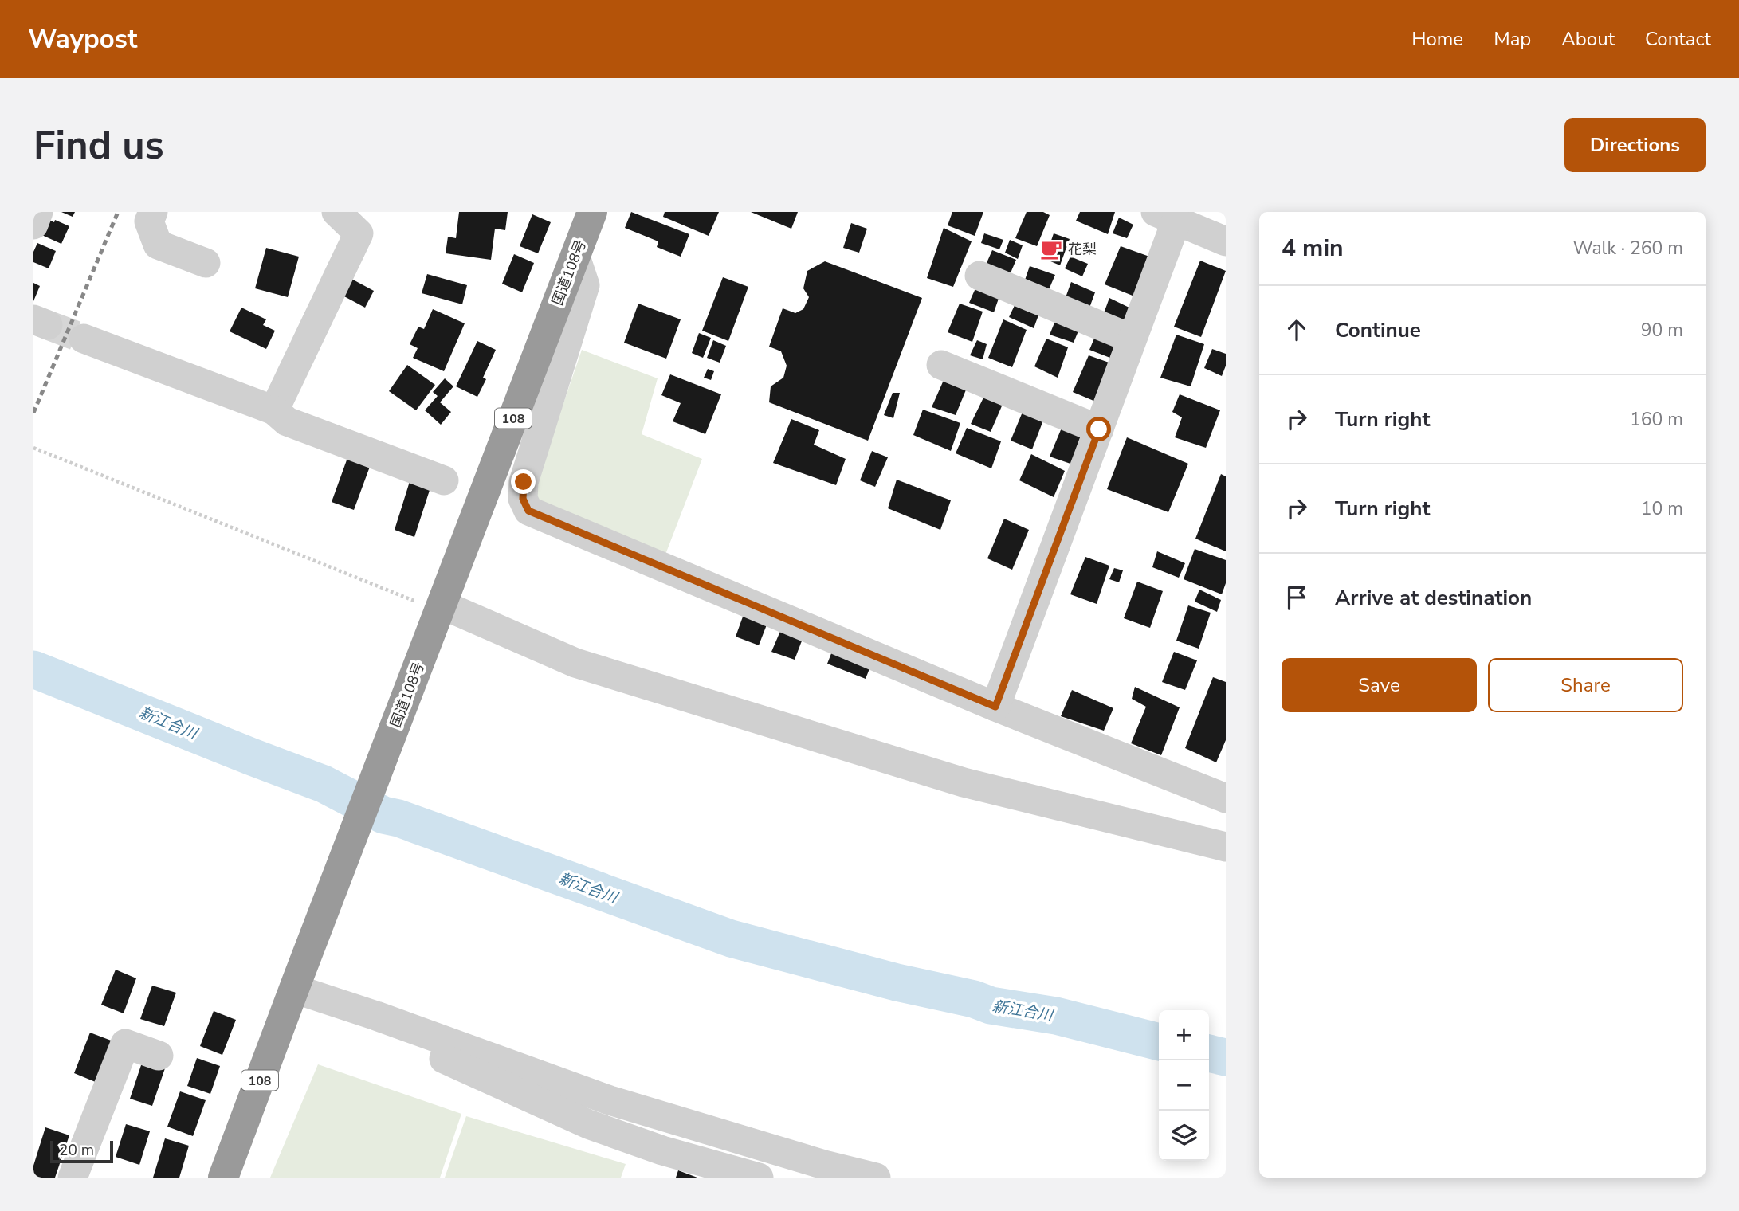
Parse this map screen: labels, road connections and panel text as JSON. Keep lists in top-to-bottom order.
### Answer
{
  "streets": {
    "highway": ["国道108号", "108"]
  },
  "water": ["新江合川"],
  "places": {
    "cafe": ["花梨"]
  },
  "scale_bar": "20 m",
  "page": {
    "header": "Waypost",
    "nav": [
      "Home",
      "Map",
      "About",
      "Contact"
    ],
    "buttons": [
      "Directions",
      ["Save", "Share"]
    ],
    "title": "Find us",
    "heading": ["4 min", "Walk · 260 m"],
    "list": [
      ["Continue", "90 m"],
      ["Turn right", "160 m"],
      ["Turn right", "10 m"],
      "Arrive at destination"
    ],
    "map_buttons": ["+", "−"],
    "scale": "20 m"
  }
}
